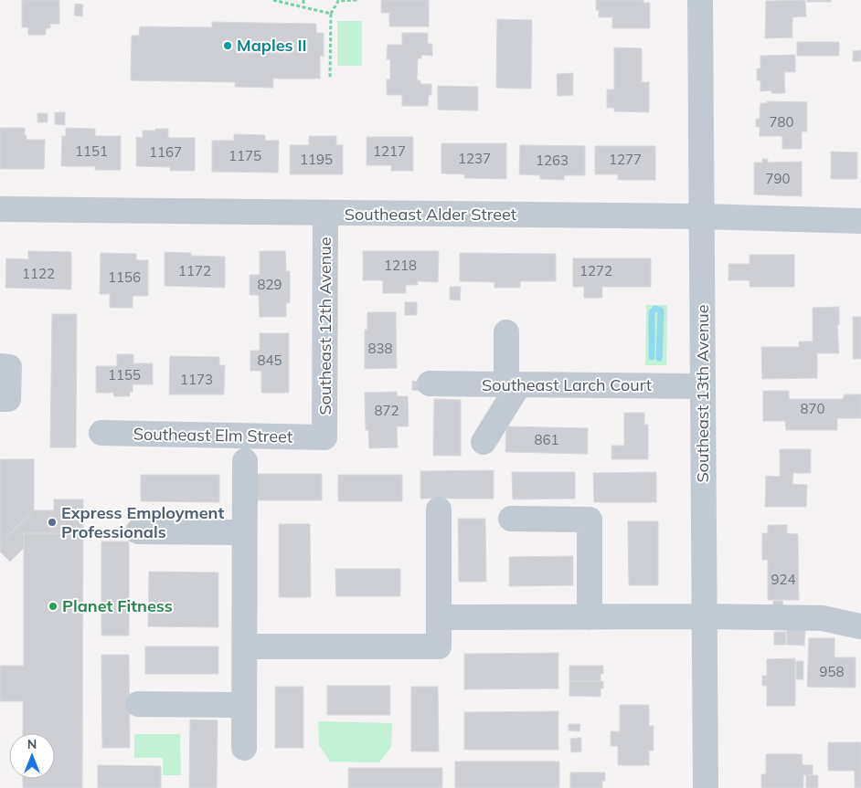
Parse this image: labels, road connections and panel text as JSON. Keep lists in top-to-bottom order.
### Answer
{
  "streets": {
    "street": [
      "Southeast Alder Street",
      "Southeast 12th Avenue",
      "Southeast Larch Court",
      "Southeast 13th Avenue",
      "Southeast Elm Street"
    ]
  },
  "crossings": [
    ["Southeast Alder Street", "Southeast 12th Avenue"],
    ["Southeast Alder Street", "Southeast 13th Avenue"],
    ["Southeast 12th Avenue", "Southeast Elm Street"],
    ["Southeast Larch Court", "Southeast 13th Avenue"]
  ],
  "places": ["Maples II", "Express Employment Professionals", "Planet Fitness"],
  "house_numbers": [
    "780",
    "1151",
    "1217",
    "1167",
    "1175",
    "1237",
    "1195",
    "1277",
    "1263",
    "790",
    "1218",
    "1172",
    "1272",
    "1122",
    "1156",
    "829",
    "838",
    "845",
    "1155",
    "1173",
    "870",
    "872",
    "861",
    "924",
    "958"
  ],
  "north": "top"
}
